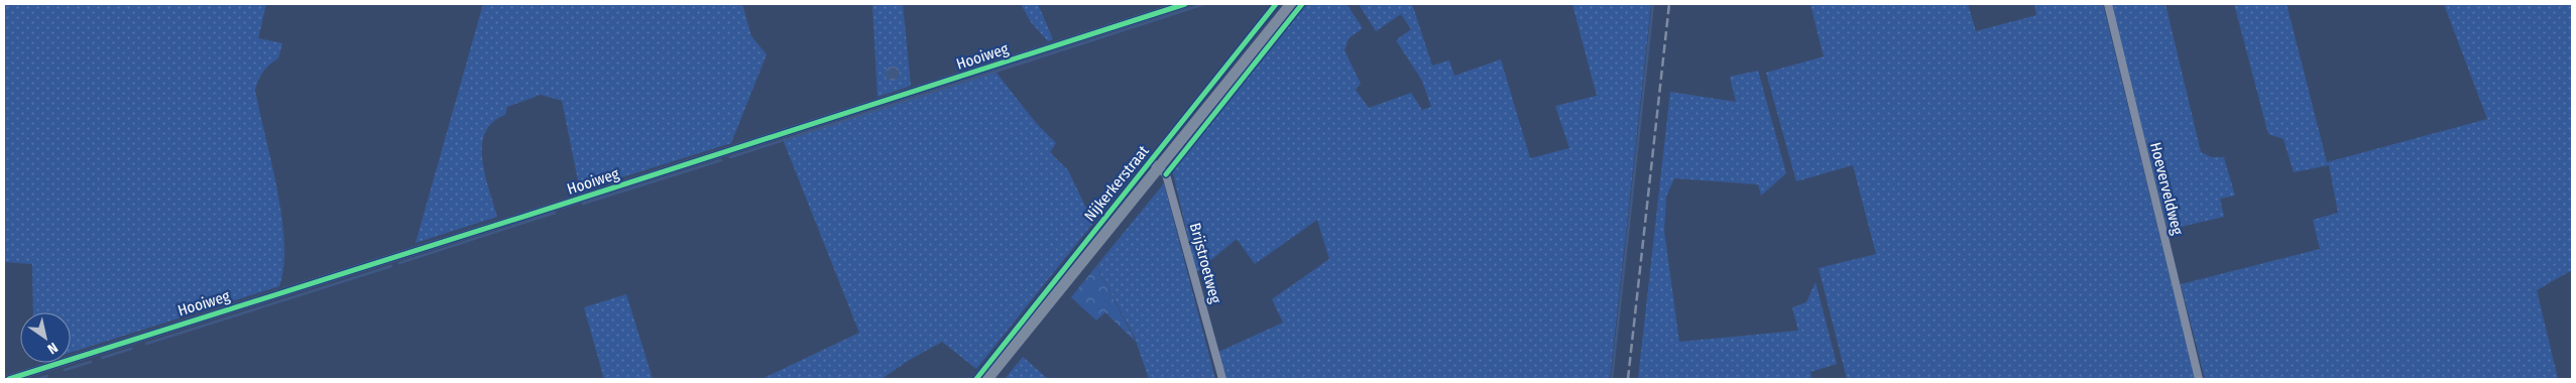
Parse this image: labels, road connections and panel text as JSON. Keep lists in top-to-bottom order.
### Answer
{
  "streets": {
    "main road": ["Nijkerkerstraat"],
    "street": ["Hooiweg", "Hoeverveldweg", "Brijstroetweg"]
  },
  "crossings": [
    ["Nijkerkerstraat", "Brijstroetweg"]
  ],
  "north": "bottom right"
}
